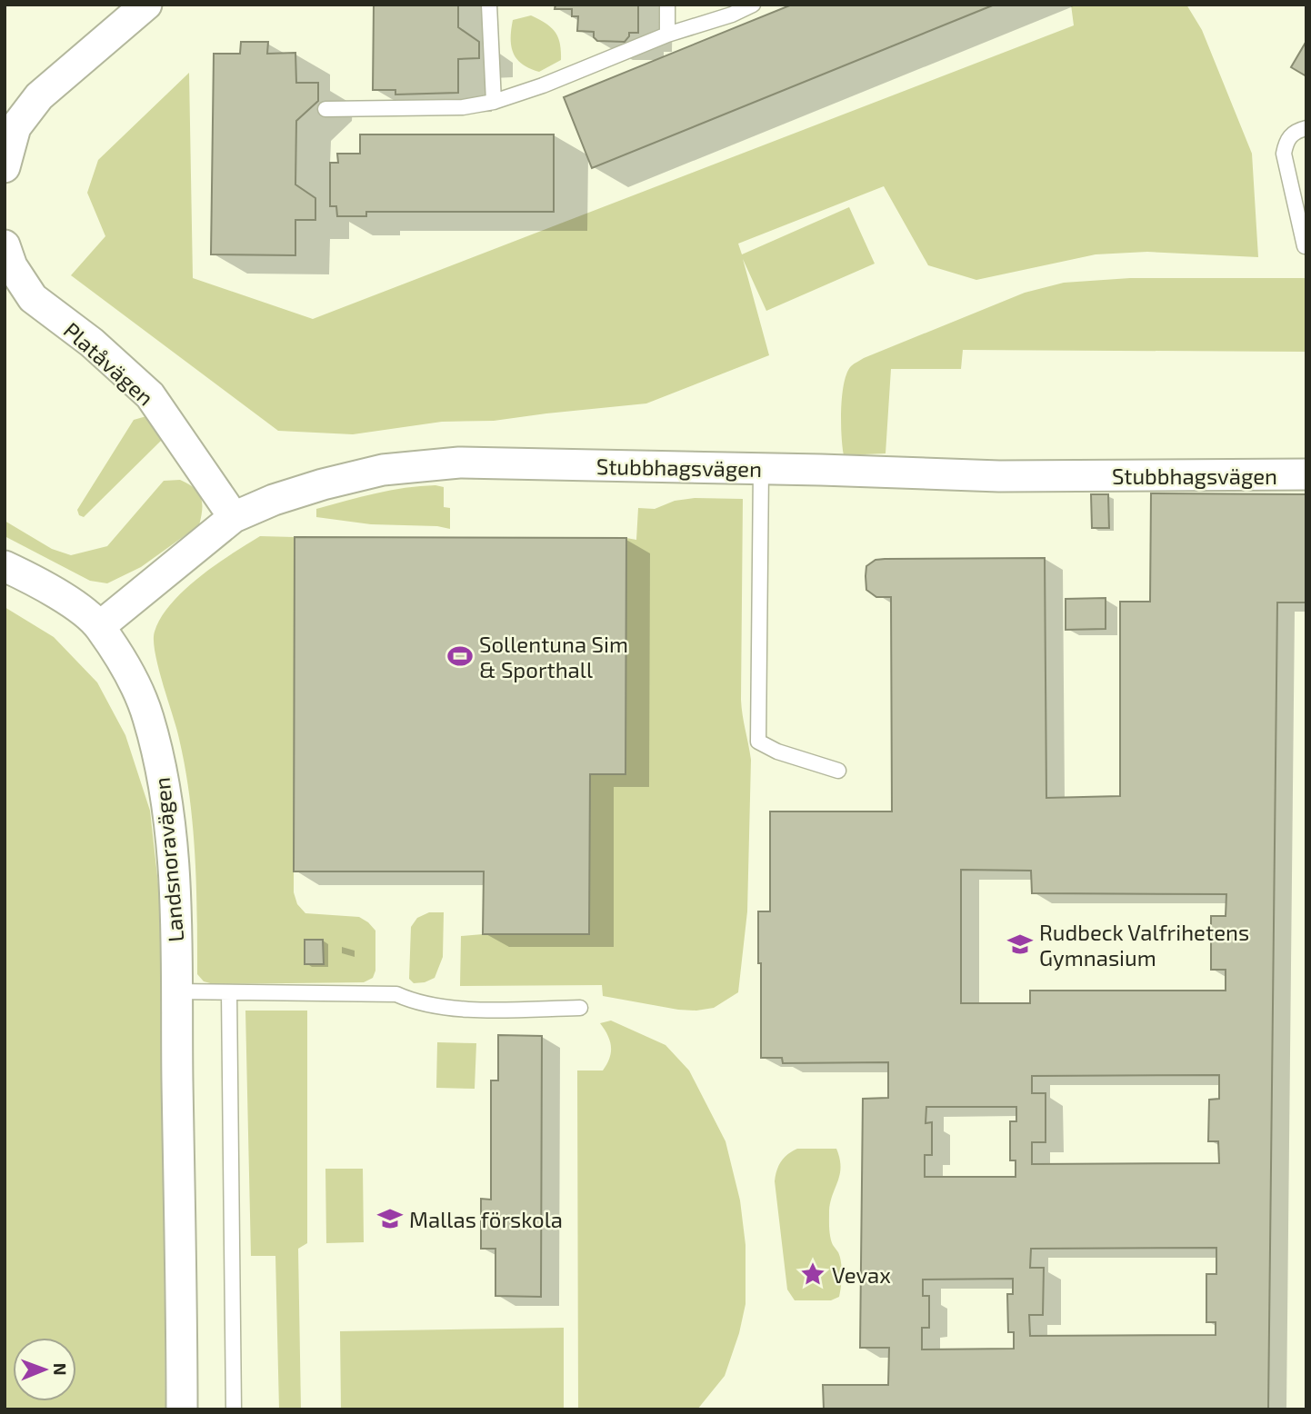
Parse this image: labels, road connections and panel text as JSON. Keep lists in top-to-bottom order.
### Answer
{
  "streets": {
    "street": ["Platåvägen", "Stubbhagsvägen", "Landsnoravägen"]
  },
  "crossings": [
    ["Platåvägen", "Stubbhagsvägen"],
    ["Stubbhagsvägen", "Landsnoravägen"]
  ],
  "places": {
    "sports": ["Sollentuna Sim & Sporthall"],
    "school or university": ["Rudbeck Valfrihetens Gymnasium", "Mallas förskola"],
    "place": ["Vevax"]
  },
  "north": "right"
}
